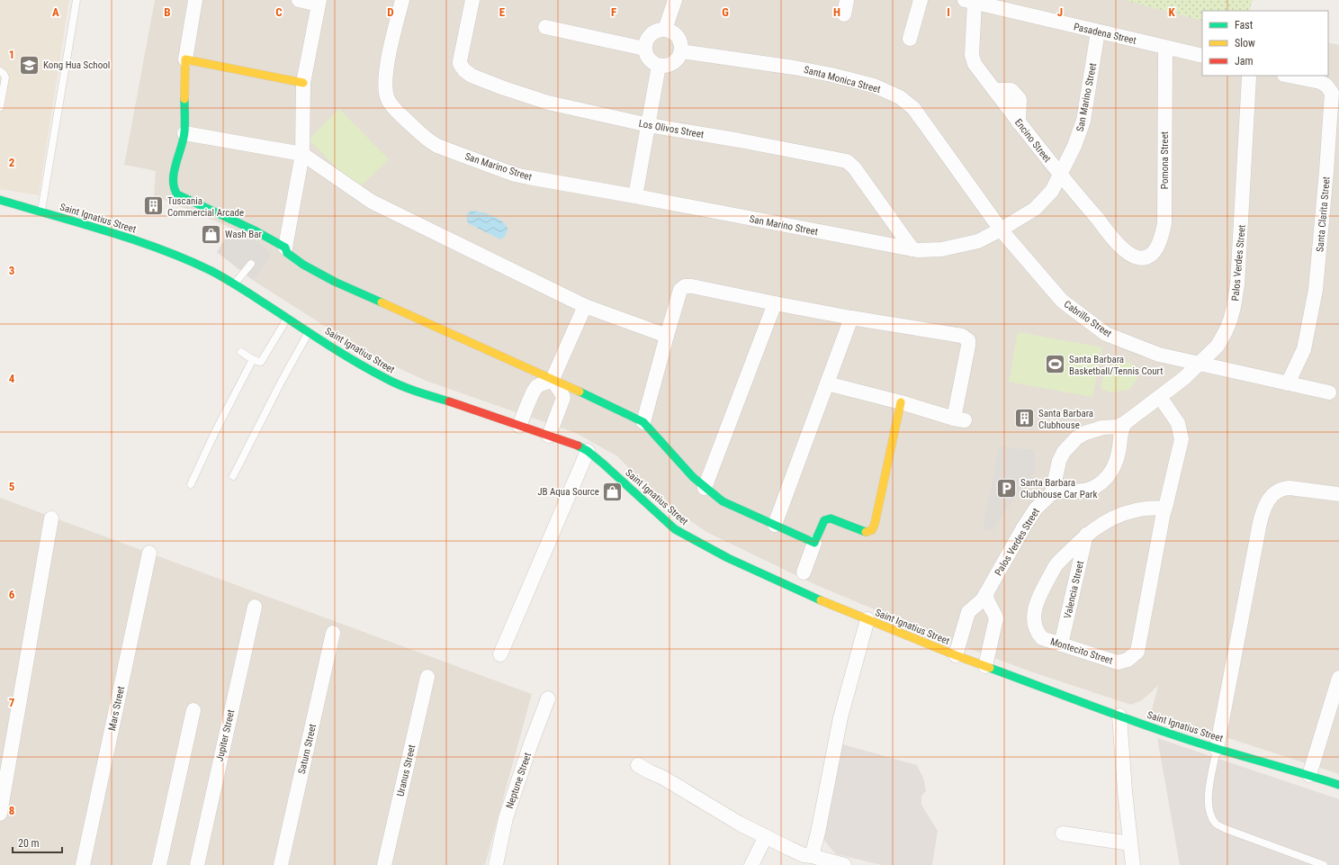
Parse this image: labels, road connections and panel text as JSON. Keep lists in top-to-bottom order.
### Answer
{
  "streets": {
    "street": [
      "Pasadena Street",
      "Santa Monica Street",
      "San Marino Street",
      "Los Olivos Street",
      "Encino Street",
      "Pomona Street",
      "Santa Clarita Street",
      "Saint Ignatius Street",
      "Palos Verdes Street",
      "Cabrillo Street",
      "Valencia Street",
      "Montecito Street",
      "Mars Street",
      "Jupiter Street",
      "Saturn Street",
      "Uranus Street",
      "Neptune Street"
    ]
  },
  "crossings": [
    ["Pasadena Street", "San Marino Street"],
    ["Pasadena Street", "Encino Street"],
    ["Pasadena Street", "Pomona Street"],
    ["Santa Monica Street", "San Marino Street"],
    ["Santa Monica Street", "Cabrillo Street"],
    ["San Marino Street", "Los Olivos Street"],
    ["San Marino Street", "Encino Street"],
    ["San Marino Street", "Cabrillo Street"],
    ["Encino Street", "Pomona Street"],
    ["Santa Clarita Street", "Cabrillo Street"],
    ["Saint Ignatius Street", "Palos Verdes Street"],
    ["Palos Verdes Street", "Cabrillo Street"],
    ["Palos Verdes Street", "Montecito Street"],
    ["Valencia Street", "Montecito Street"]
  ],
  "places": {
    "school or university": ["Kong Hua School"],
    "building": ["Tuscania Commercial Arcade", "Santa Barbara Clubhouse"],
    "shop": ["Wash Bar", "JB Aqua Source"],
    "sports": ["Santa Barbara Basketball/Tennis Court"],
    "parking": ["Santa Barbara Clubhouse Car Park"]
  },
  "legend": ["Fast", "Slow", "Jam"],
  "scale_bar": "20 m",
  "grid": {
    "columns": [
      "A",
      "B",
      "C",
      "D",
      "E",
      "F",
      "G",
      "H",
      "I",
      "J",
      "K"
    ],
    "rows": [
      "1",
      "2",
      "3",
      "4",
      "5",
      "6",
      "7",
      "8"
    ]
  }
}
